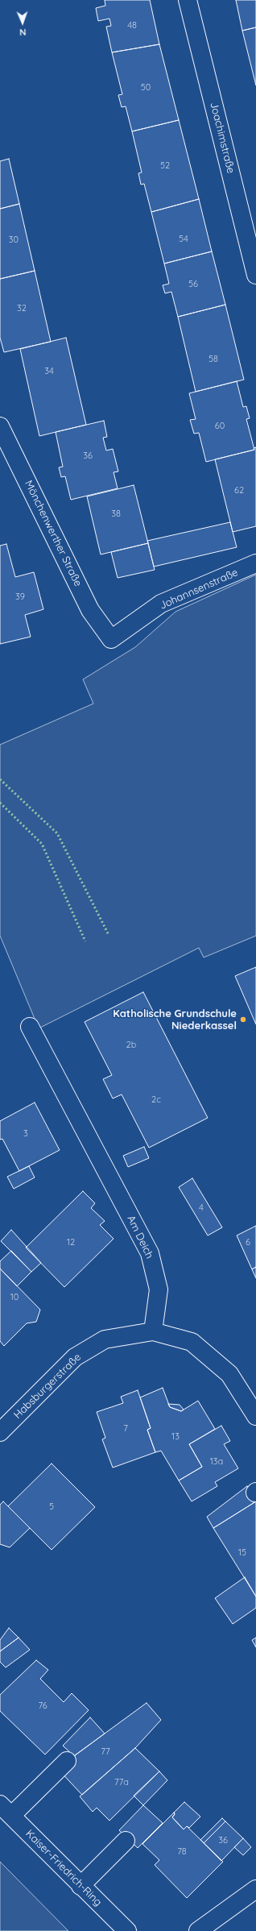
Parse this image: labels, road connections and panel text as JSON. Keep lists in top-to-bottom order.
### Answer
{
  "streets": {
    "street": [
      "Joachimstraße",
      "Mönchenwerther Straße",
      "Johannsenstraße",
      "Am Deich",
      "Habsburgerstraße",
      "Kaiser-Friedrich-Ring"
    ]
  },
  "crossings": [
    ["Mönchenwerther Straße", "Johannsenstraße"],
    ["Am Deich", "Habsburgerstraße"]
  ],
  "places": ["Katholische Grundschule Niederkassel"],
  "house_numbers": [
    "48",
    "50",
    "52",
    "54",
    "30",
    "56",
    "32",
    "58",
    "34",
    "60",
    "36",
    "62",
    "38",
    "39",
    "2b",
    "2c",
    "3",
    "4",
    "12",
    "6",
    "10",
    "7",
    "13",
    "13a",
    "5",
    "15",
    "76",
    "77",
    "77a",
    "36",
    "78"
  ],
  "north": "bottom"
}
